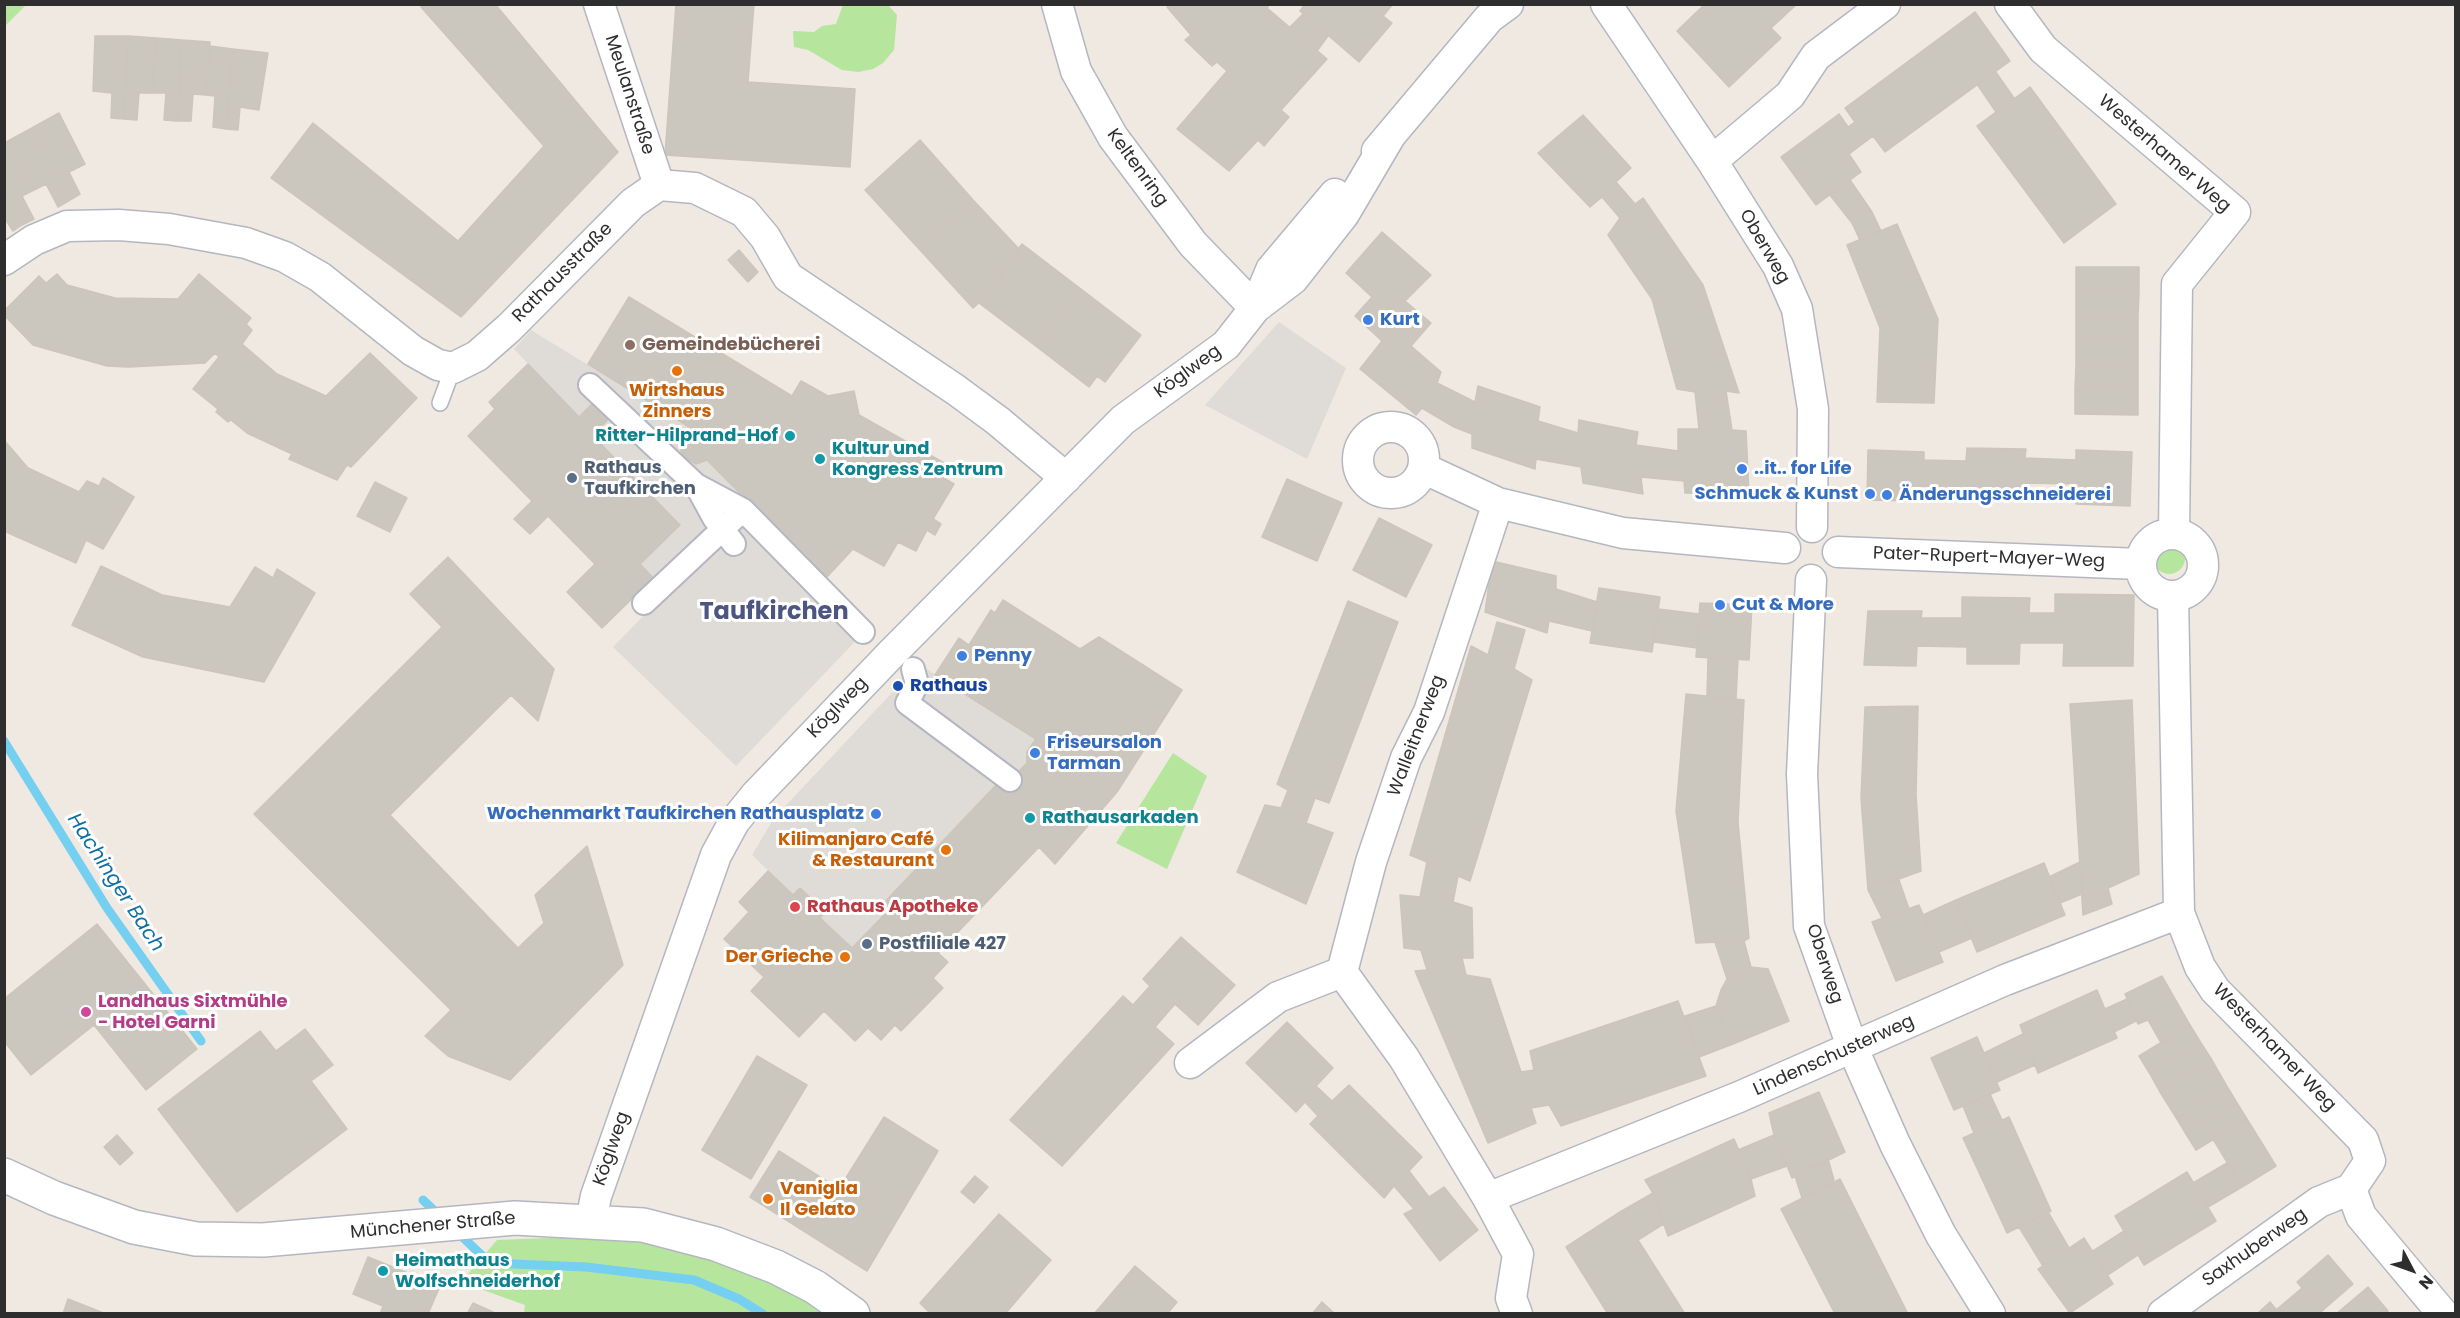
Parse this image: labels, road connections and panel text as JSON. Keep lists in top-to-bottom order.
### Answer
{
  "streets": {
    "main road": ["Münchener Straße"],
    "street": [
      "Meulanstraße",
      "Westerhamer Weg",
      "Keltenring",
      "Oberweg",
      "Rathausstraße",
      "Köglweg",
      "Pater-Rupert-Mayer-Weg",
      "Walleitnerweg",
      "Lindenschusterweg",
      "Saxhuberweg"
    ]
  },
  "crossings": [
    ["Meulanstraße", "Rathausstraße"],
    ["Westerhamer Weg", "Pater-Rupert-Mayer-Weg"],
    ["Westerhamer Weg", "Lindenschusterweg"],
    ["Westerhamer Weg", "Saxhuberweg"],
    ["Keltenring", "Köglweg"],
    ["Oberweg", "Pater-Rupert-Mayer-Weg"],
    ["Oberweg", "Lindenschusterweg"],
    ["Köglweg", "Münchener Straße"]
  ],
  "districts": ["Taufkirchen"],
  "water": ["Hachinger Bach"],
  "places": [
    "Kurt",
    "Gemeindebücherei",
    "Wirtshaus Zinners",
    "Ritter-Hilprand-Hof",
    "Kultur und Kongress Zentrum",
    "..it.. for Life",
    "Rathaus Taufkirchen",
    "Schmuck & Kunst",
    "Änderungsschneiderei",
    "Cut & More",
    "Penny",
    "Rathaus",
    "Friseursalon Tarman",
    "Wochenmarkt Taufkirchen Rathausplatz",
    "Rathausarkaden",
    "Kilimanjaro Café & Restaurant",
    "Rathaus Apotheke",
    "Postfiliale 427",
    "Der Grieche",
    "Landhaus Sixtmühle - Hotel Garni",
    "Vaniglia Il Gelato",
    "Heimathaus Wolfschneiderhof"
  ],
  "north": "bottom right"
}
